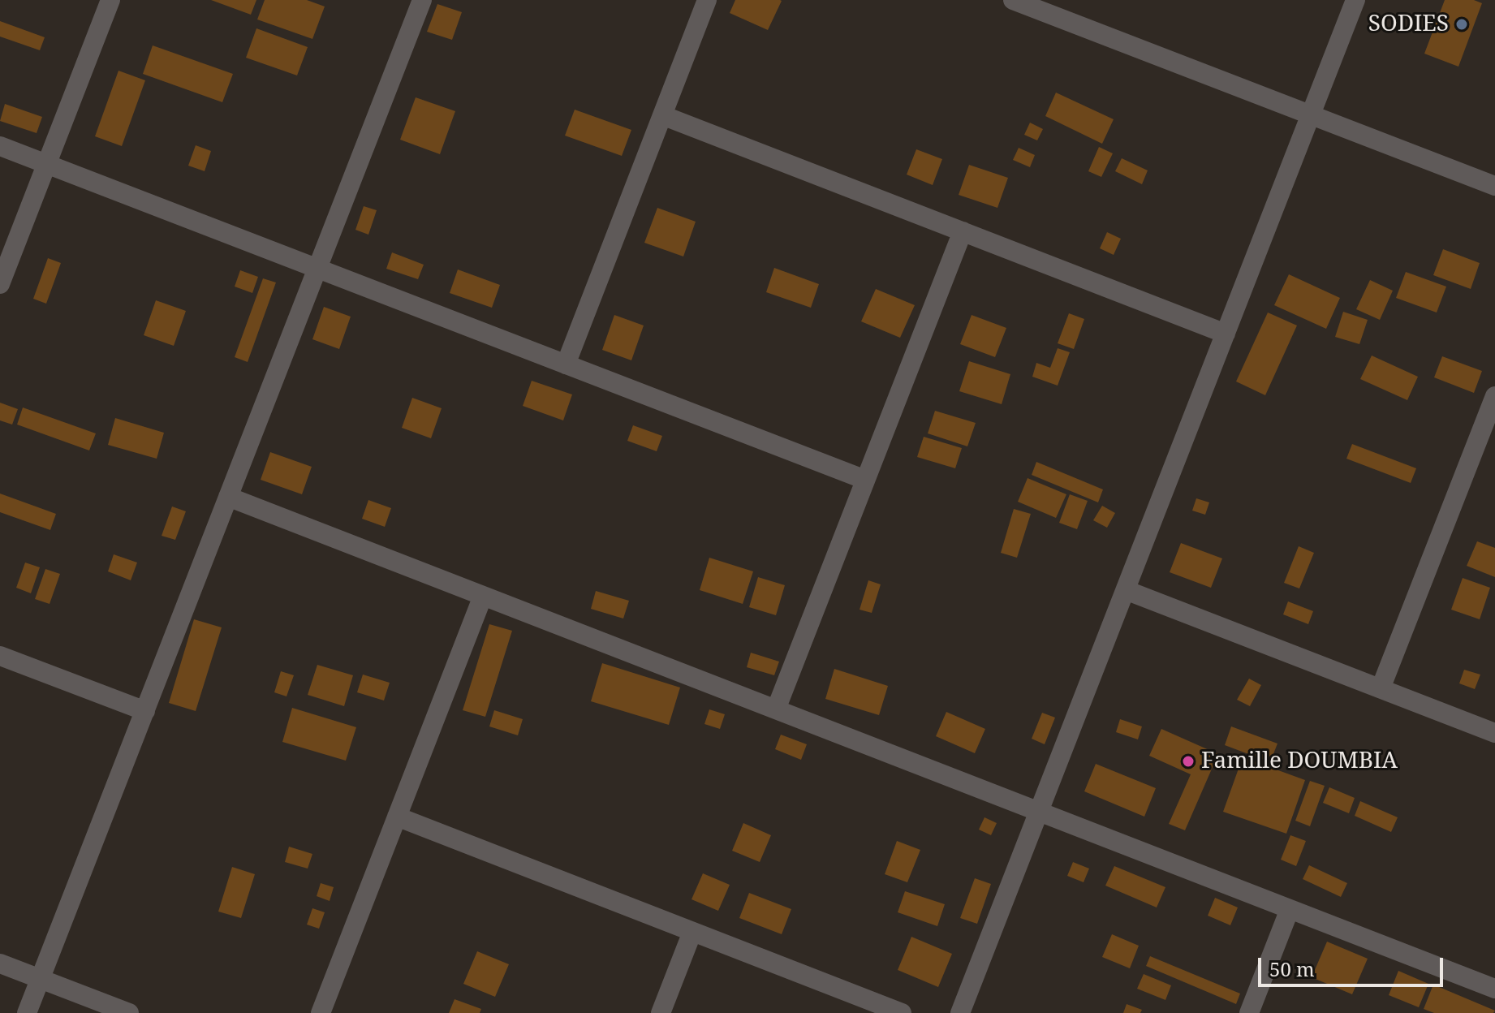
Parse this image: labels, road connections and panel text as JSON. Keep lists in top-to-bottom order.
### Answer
{
  "places": ["SODIES", "Famille DOUMBIA"],
  "scale_bar": "50 m"
}
